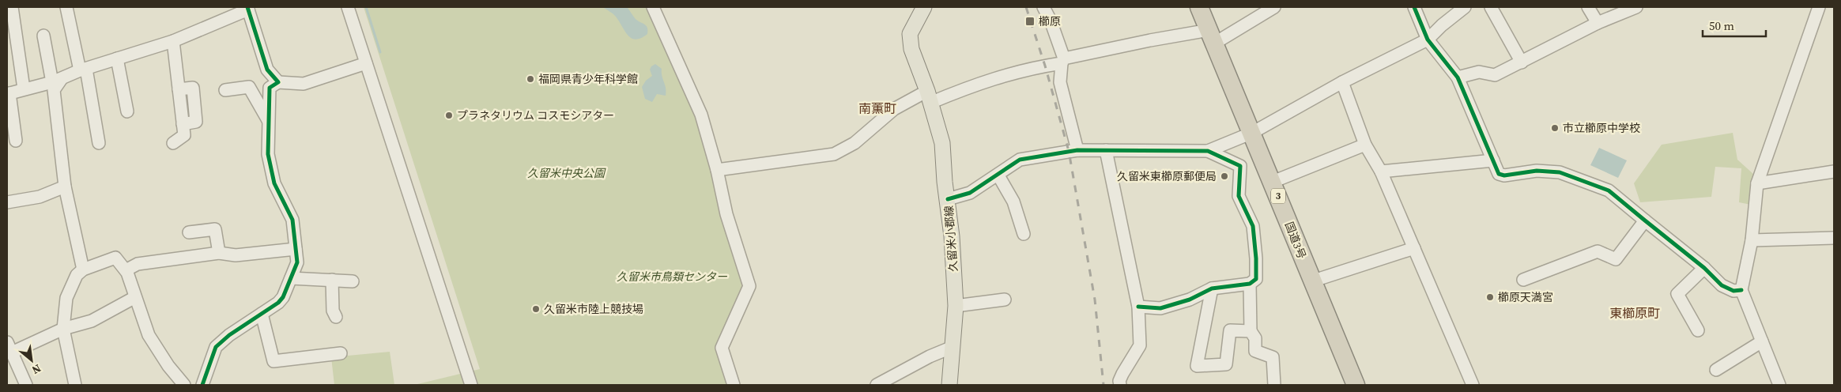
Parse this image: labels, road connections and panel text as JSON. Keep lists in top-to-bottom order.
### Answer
{
  "streets": {
    "highway": ["3", "国道3号"],
    "main road": ["久留米小郡線"]
  },
  "districts": ["南薫町", "東櫛原町"],
  "parks": ["久留米中央公園", "久留米市鳥類センター"],
  "places": {
    "transit": ["櫛原"],
    "other": [
      "福岡県青少年科学館",
      "プラネタリウム コスモシアター",
      "市立櫛原中学校",
      "久留米東櫛原郵便局",
      "櫛原天満宮",
      "久留米市陸上競技場"
    ]
  },
  "scale_bar": "50 m",
  "north": "bottom right"
}
